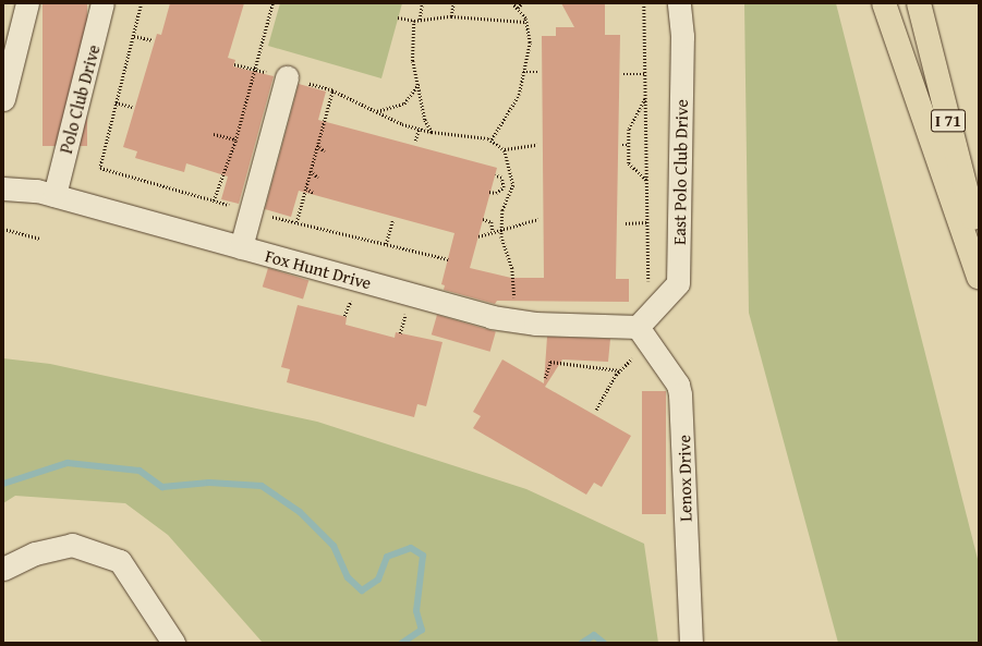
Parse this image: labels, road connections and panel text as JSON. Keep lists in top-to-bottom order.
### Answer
{
  "streets": {
    "highway": ["I 71"],
    "street": [
      "Polo Club Drive",
      "East Polo Club Drive",
      "Fox Hunt Drive",
      "Lenox Drive"
    ]
  },
  "crossings": [
    ["Polo Club Drive", "Fox Hunt Drive"],
    ["East Polo Club Drive", "Fox Hunt Drive"],
    ["East Polo Club Drive", "Lenox Drive"],
    ["Fox Hunt Drive", "Lenox Drive"]
  ]
}
